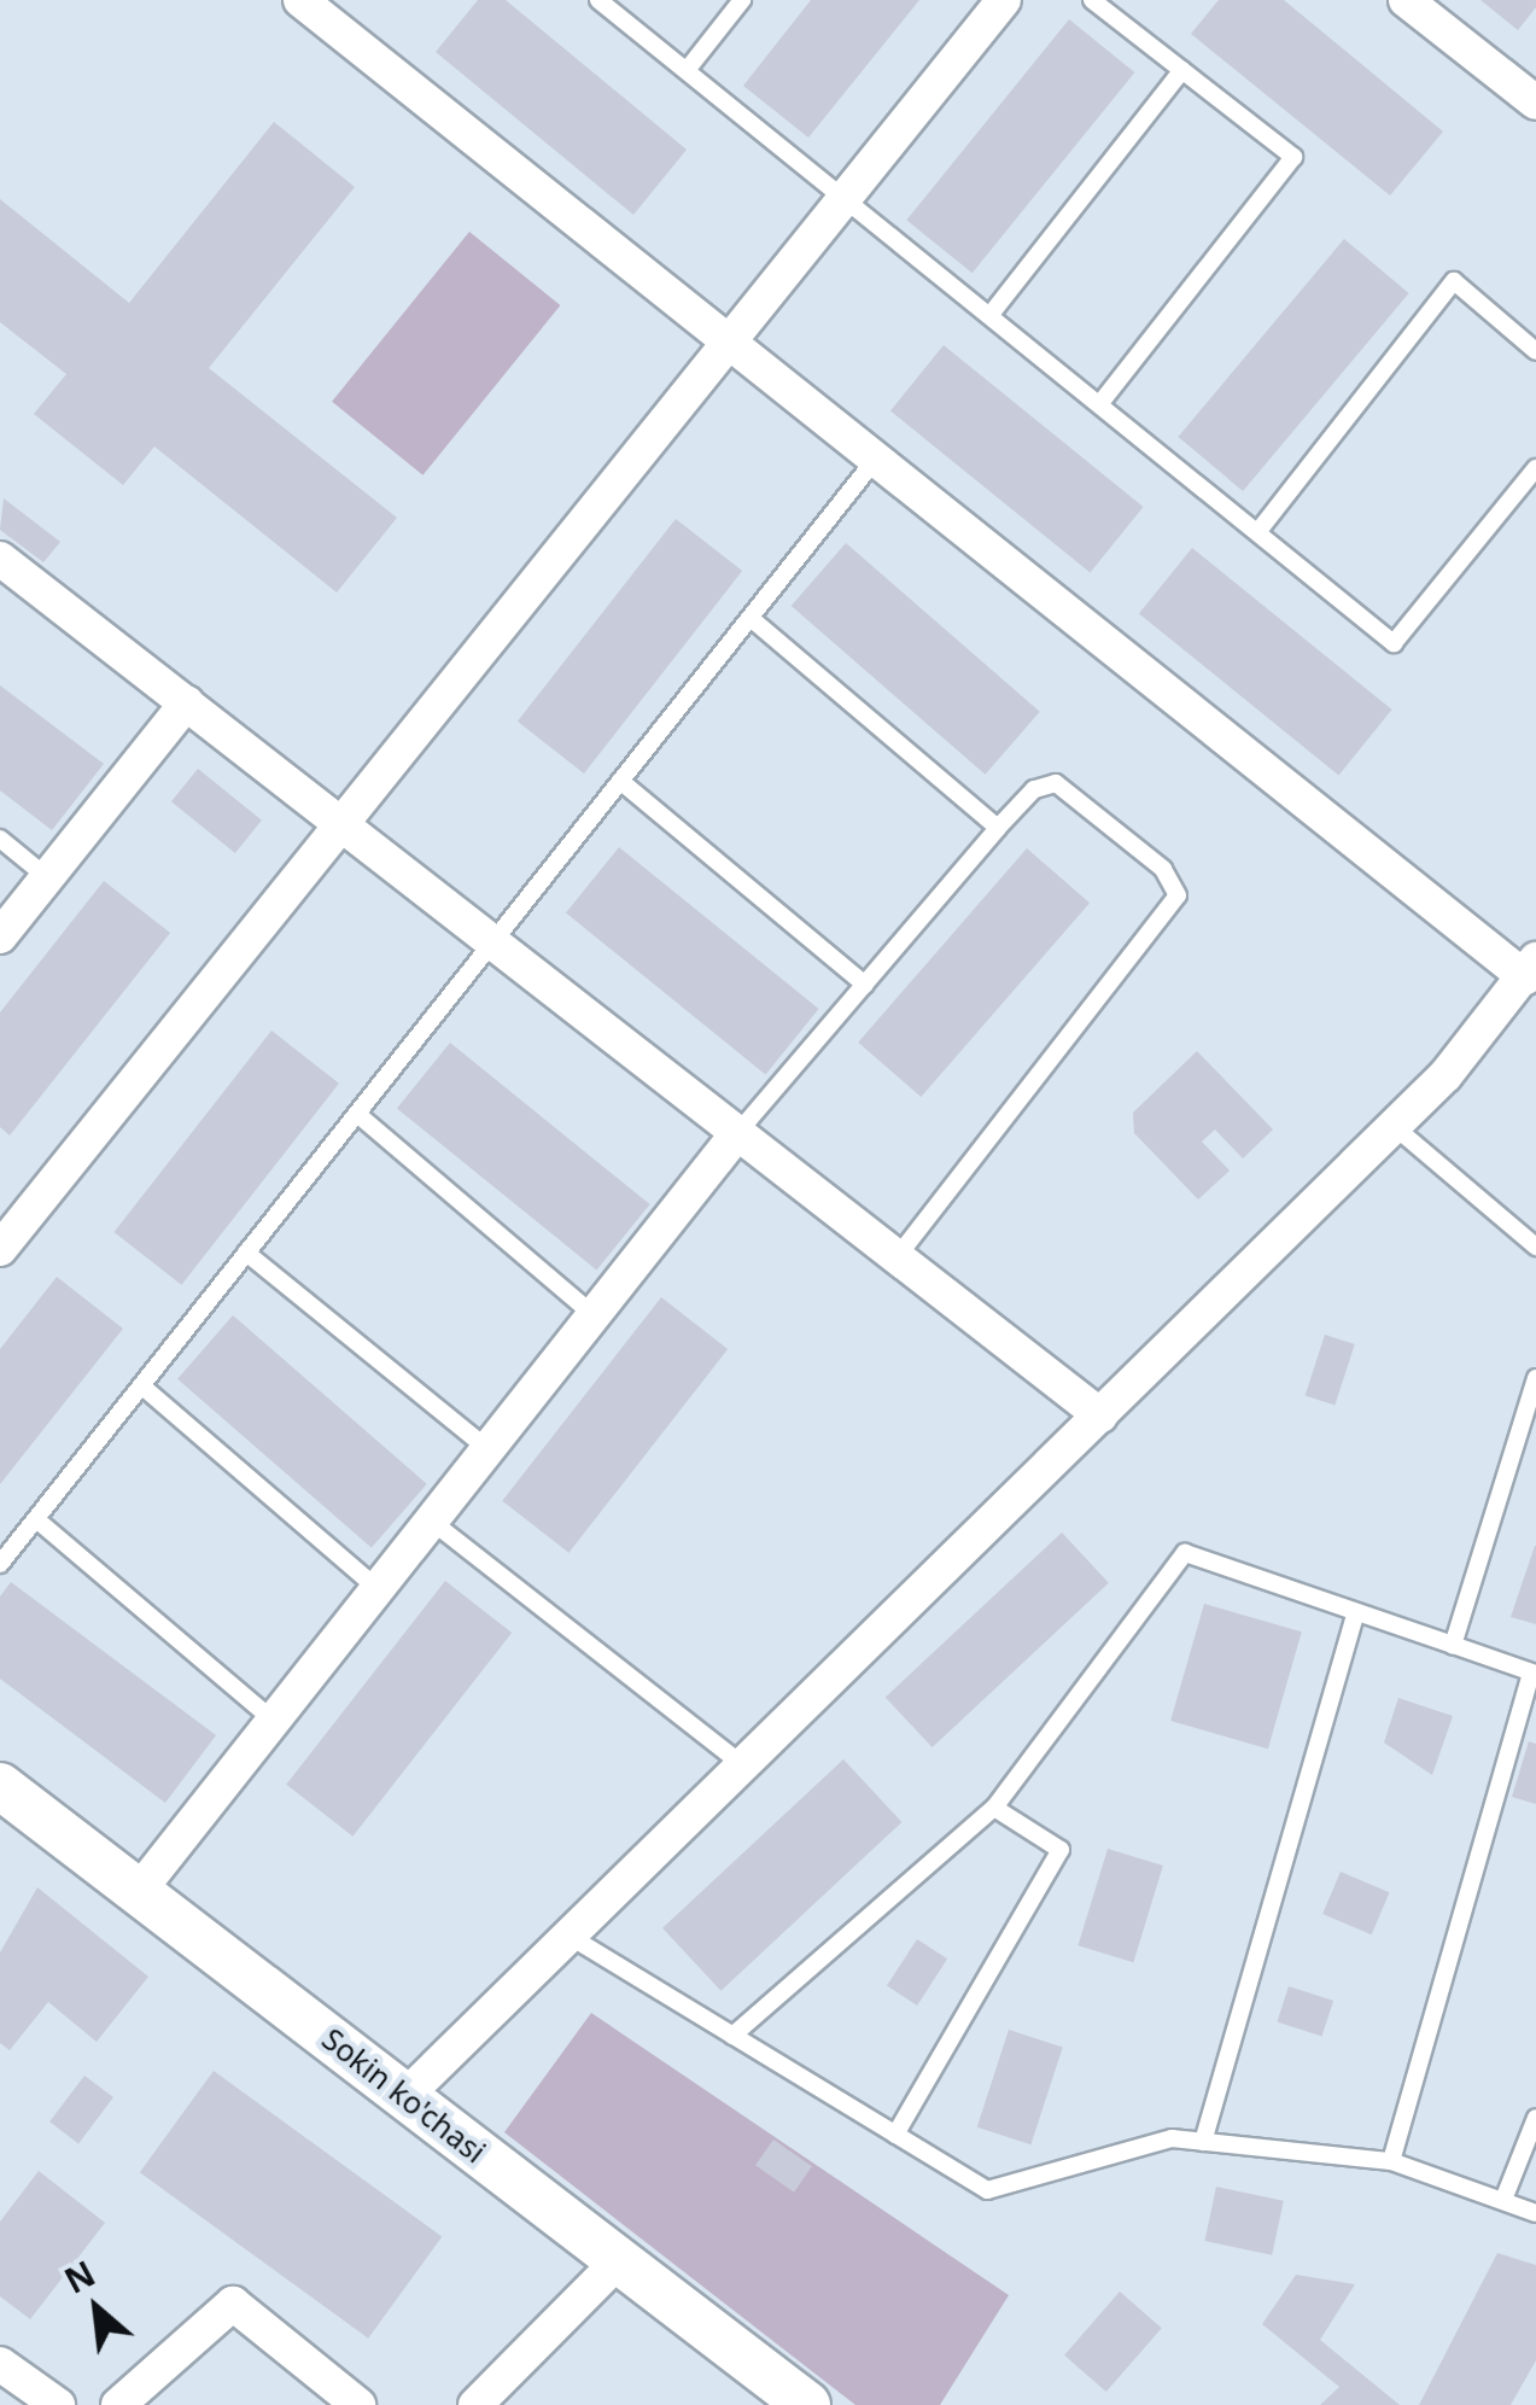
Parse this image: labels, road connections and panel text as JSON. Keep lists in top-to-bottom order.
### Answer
{
  "streets": {
    "street": ["Sokin ko'chasi"]
  },
  "north": "top left"
}
